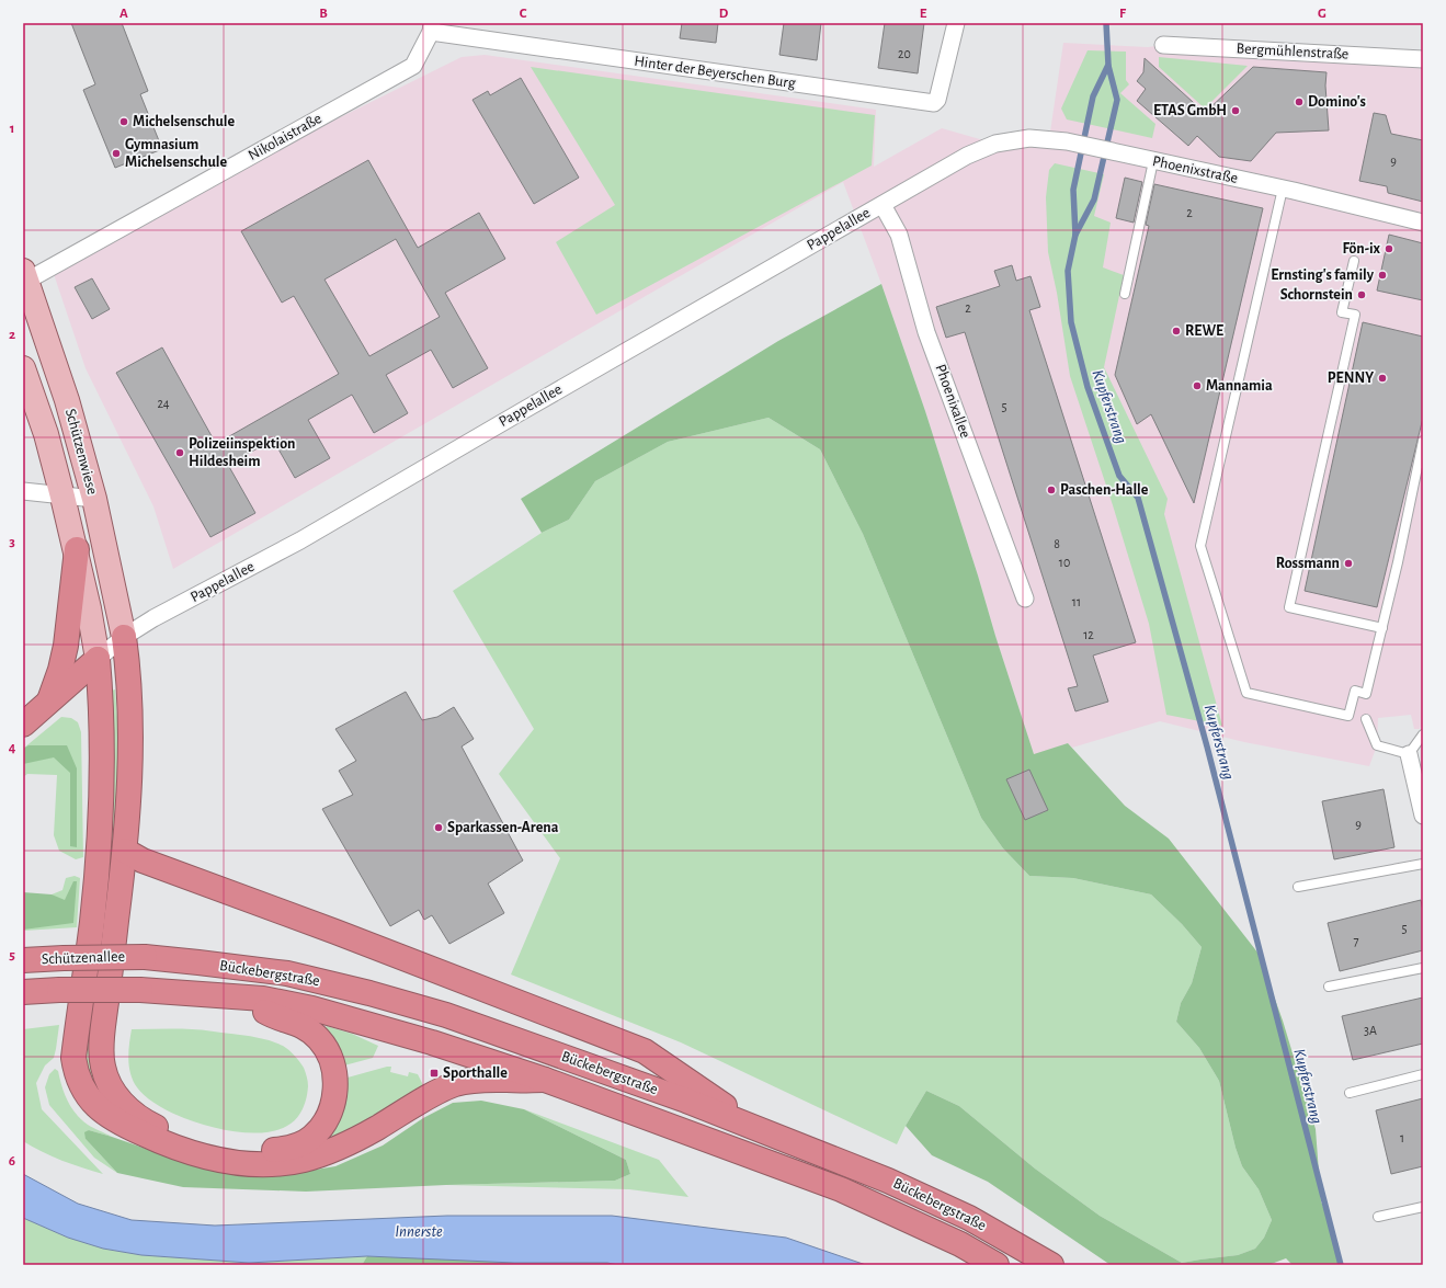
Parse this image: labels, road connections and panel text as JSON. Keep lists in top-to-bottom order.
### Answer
{
  "streets": {
    "highway": ["Schützenallee", "Bückebergstraße"],
    "main road": ["Schützenwiese"],
    "street": [
      "Bergmühlenstraße",
      "Hinter der Beyerschen Burg",
      "Nikolaistraße",
      "Phoenixstraße",
      "Pappelallee",
      "Phoenixallee"
    ]
  },
  "crossings": [
    ["Hinter der Beyerschen Burg", "Nikolaistraße"],
    ["Nikolaistraße", "Schützenwiese"],
    ["Phoenixstraße", "Pappelallee"],
    ["Pappelallee", "Phoenixallee"],
    ["Pappelallee", "Schützenwiese"],
    ["Schützenallee", "Bückebergstraße"]
  ],
  "water": ["Kupferstrang", "Innerste"],
  "places": {
    "other": [
      "Domino's",
      "ETAS GmbH",
      "Michelsenschule",
      "Gymnasium Michelsenschule",
      "Fön-ix",
      "Ernsting's family",
      "Schornstein",
      "REWE",
      "PENNY",
      "Mannamia",
      "Polizeiinspektion Hildesheim",
      "Paschen-Halle",
      "Rossmann",
      "Sparkassen-Arena"
    ],
    "transit": ["Sporthalle"]
  },
  "house_numbers": [
    "20",
    "9",
    "2",
    "2",
    "24",
    "5",
    "8",
    "10",
    "11",
    "12",
    "9",
    "5",
    "7",
    "3A",
    "1"
  ],
  "grid": {
    "columns": [
      "A",
      "B",
      "C",
      "D",
      "E",
      "F",
      "G"
    ],
    "rows": [
      "1",
      "2",
      "3",
      "4",
      "5",
      "6"
    ]
  }
}
